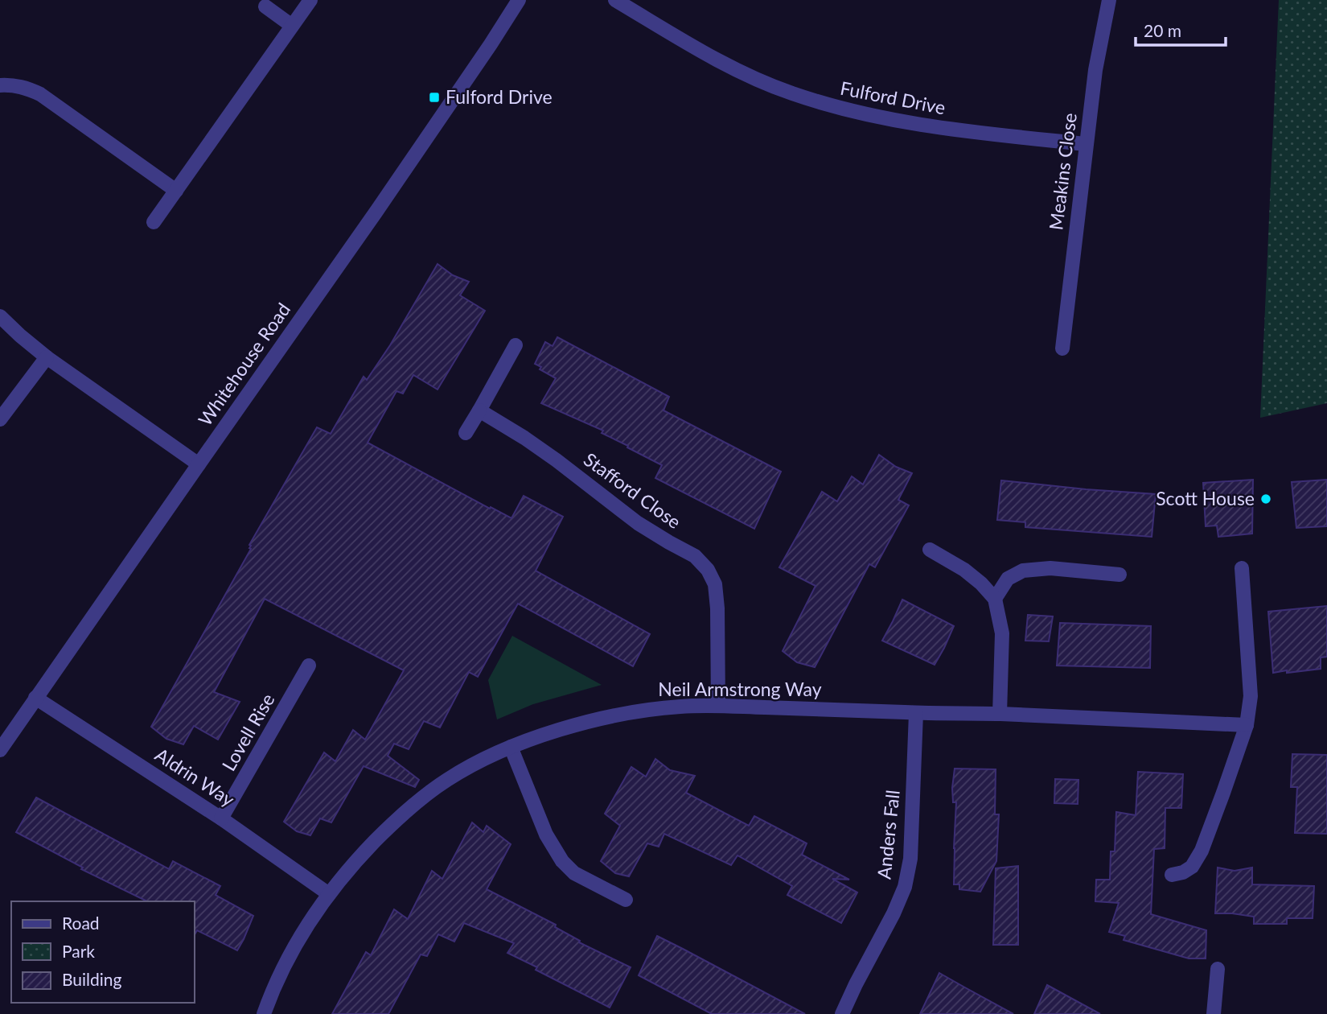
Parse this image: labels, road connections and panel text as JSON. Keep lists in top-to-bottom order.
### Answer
{
  "streets": {
    "street": [
      "Fulford Drive",
      "Meakins Close",
      "Whitehouse Road",
      "Stafford Close",
      "Neil Armstrong Way",
      "Lovell Rise",
      "Aldrin Way",
      "Anders Fall"
    ]
  },
  "crossings": [
    ["Fulford Drive", "Meakins Close"],
    ["Whitehouse Road", "Aldrin Way"],
    ["Stafford Close", "Neil Armstrong Way"],
    ["Neil Armstrong Way", "Aldrin Way"],
    ["Neil Armstrong Way", "Anders Fall"],
    ["Lovell Rise", "Aldrin Way"]
  ],
  "places": {
    "transit": ["Fulford Drive"],
    "other": ["Scott House"]
  },
  "legend": ["Road", "Park", "Building"],
  "scale_bar": "20 m"
}
